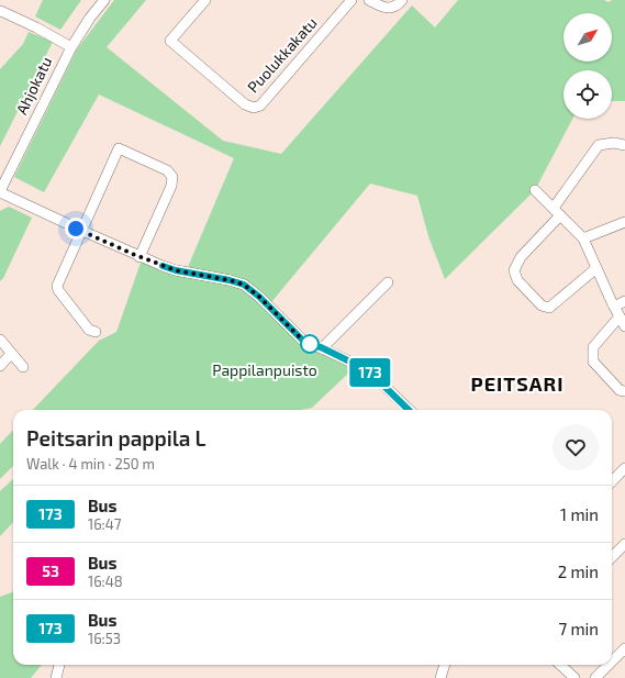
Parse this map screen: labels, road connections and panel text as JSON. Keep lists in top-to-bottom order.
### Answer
{
  "streets": {
    "street": ["Puolukkakatu", "Ahjokatu"]
  },
  "districts": ["PEITSARI"],
  "parks": ["Pappilanpuisto"],
  "lines": ["bus line 173"],
  "north": "top right",
  "page": {
    "on_map": "173",
    "heading": ["Peitsarin pappila L", "Walk · 4 min · 250 m"],
    "list": [
      {
        "mark": "173",
        "name": "Bus",
        "note": "16:47",
        "value": "1 min"
      },
      {
        "mark": "53",
        "name": "Bus",
        "note": "16:48",
        "value": "2 min"
      },
      {
        "mark": "173",
        "name": "Bus",
        "note": "16:53",
        "value": "7 min"
      }
    ]
  }
}
